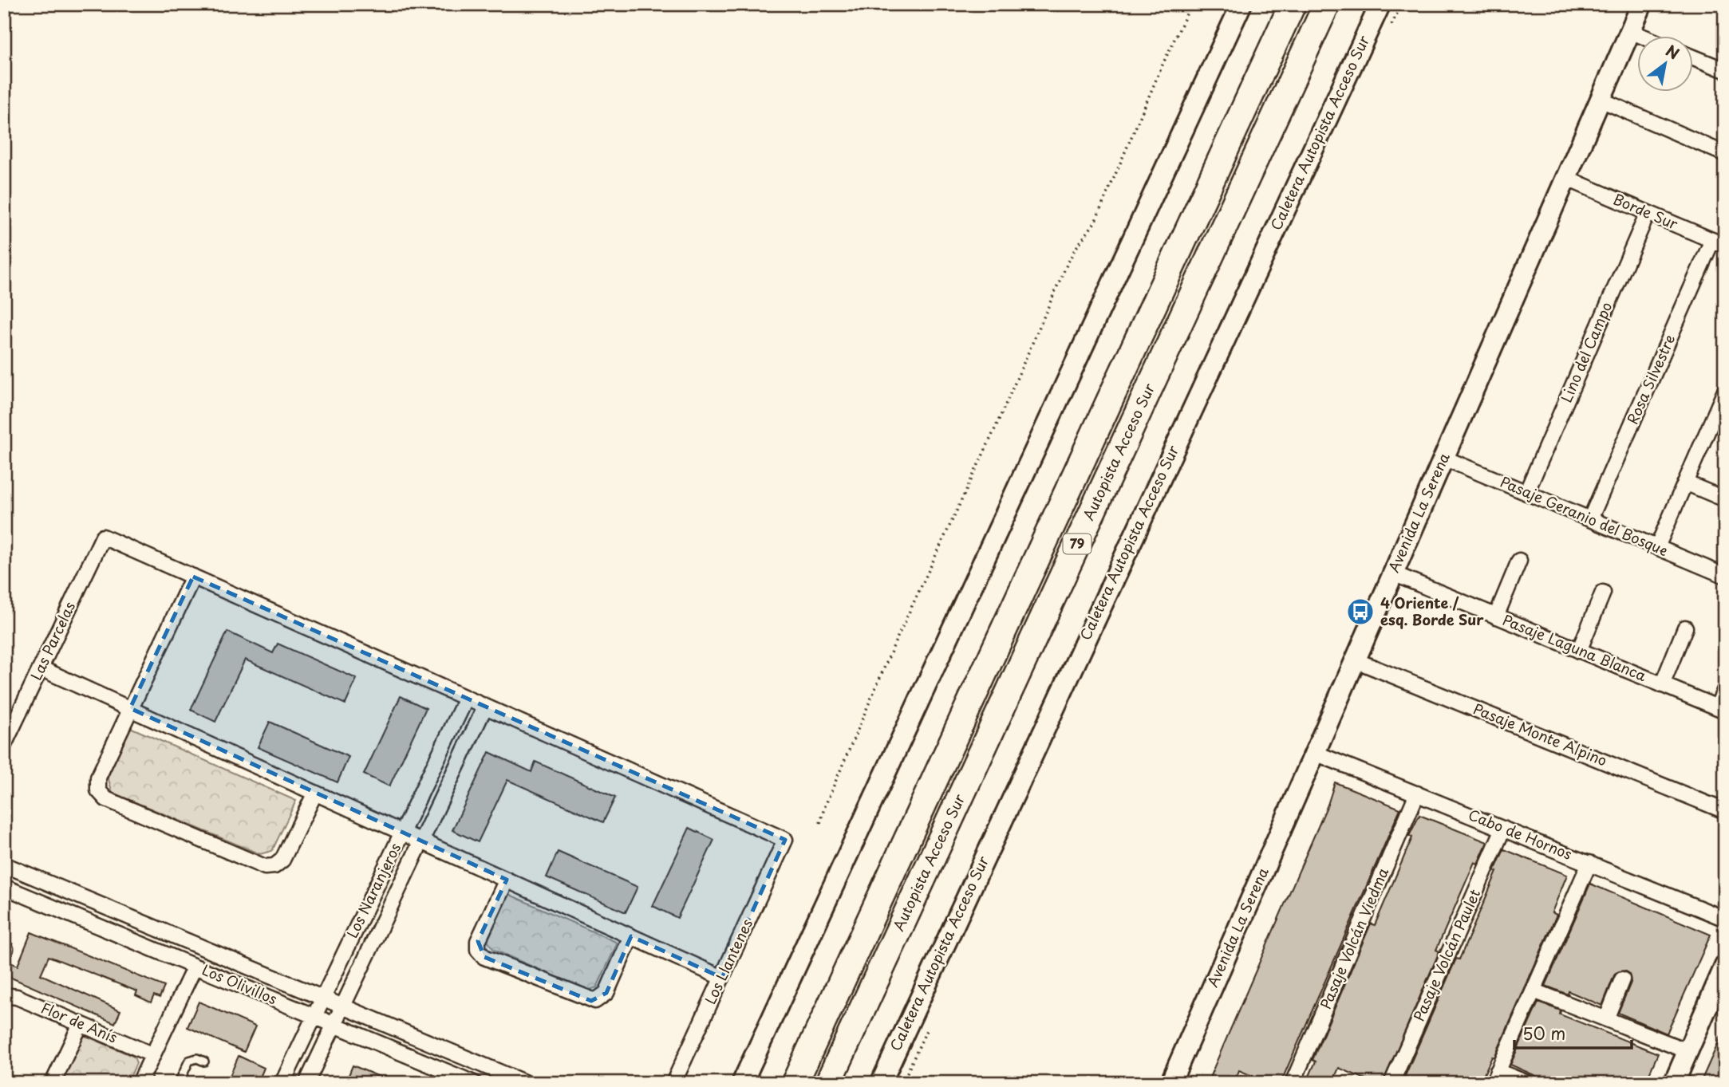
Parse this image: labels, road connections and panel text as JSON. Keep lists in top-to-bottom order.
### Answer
{
  "streets": {
    "highway": ["Autopista Acceso Sur", "79"],
    "main road": ["Caletera Autopista Acceso Sur", "Avenida La Serena"],
    "street": [
      "Borde Sur",
      "Lino del Campo",
      "Rosa Silvestre",
      "Pasaje Geranio del Bosque",
      "Las Parcelas",
      "Pasaje Laguna Blanca",
      "Pasaje Monte Alpino",
      "Cabo de Hornos",
      "Los Naranjeros",
      "Pasaje Volcán Viedma",
      "Pasaje Volcán Paulet",
      "Los Llantenes",
      "Los Olivillos",
      "Flor de Anís"
    ]
  },
  "crossings": [
    ["Borde Sur", "Lino del Campo"],
    ["Borde Sur", "Rosa Silvestre"],
    ["Borde Sur", "Avenida La Serena"],
    ["Lino del Campo", "Pasaje Geranio del Bosque"],
    ["Rosa Silvestre", "Pasaje Geranio del Bosque"],
    ["Avenida La Serena", "Pasaje Geranio del Bosque"],
    ["Avenida La Serena", "Pasaje Laguna Blanca"],
    ["Avenida La Serena", "Pasaje Monte Alpino"],
    ["Avenida La Serena", "Cabo de Hornos"],
    ["Cabo de Hornos", "Pasaje Volcán Viedma"],
    ["Cabo de Hornos", "Pasaje Volcán Paulet"],
    ["Los Naranjeros", "Los Llantenes"],
    ["Los Naranjeros", "Los Olivillos"]
  ],
  "places": {
    "bus stop": ["4 Oriente / esq. Borde Sur"]
  },
  "scale_bar": "50 m",
  "north": "top right"
}
